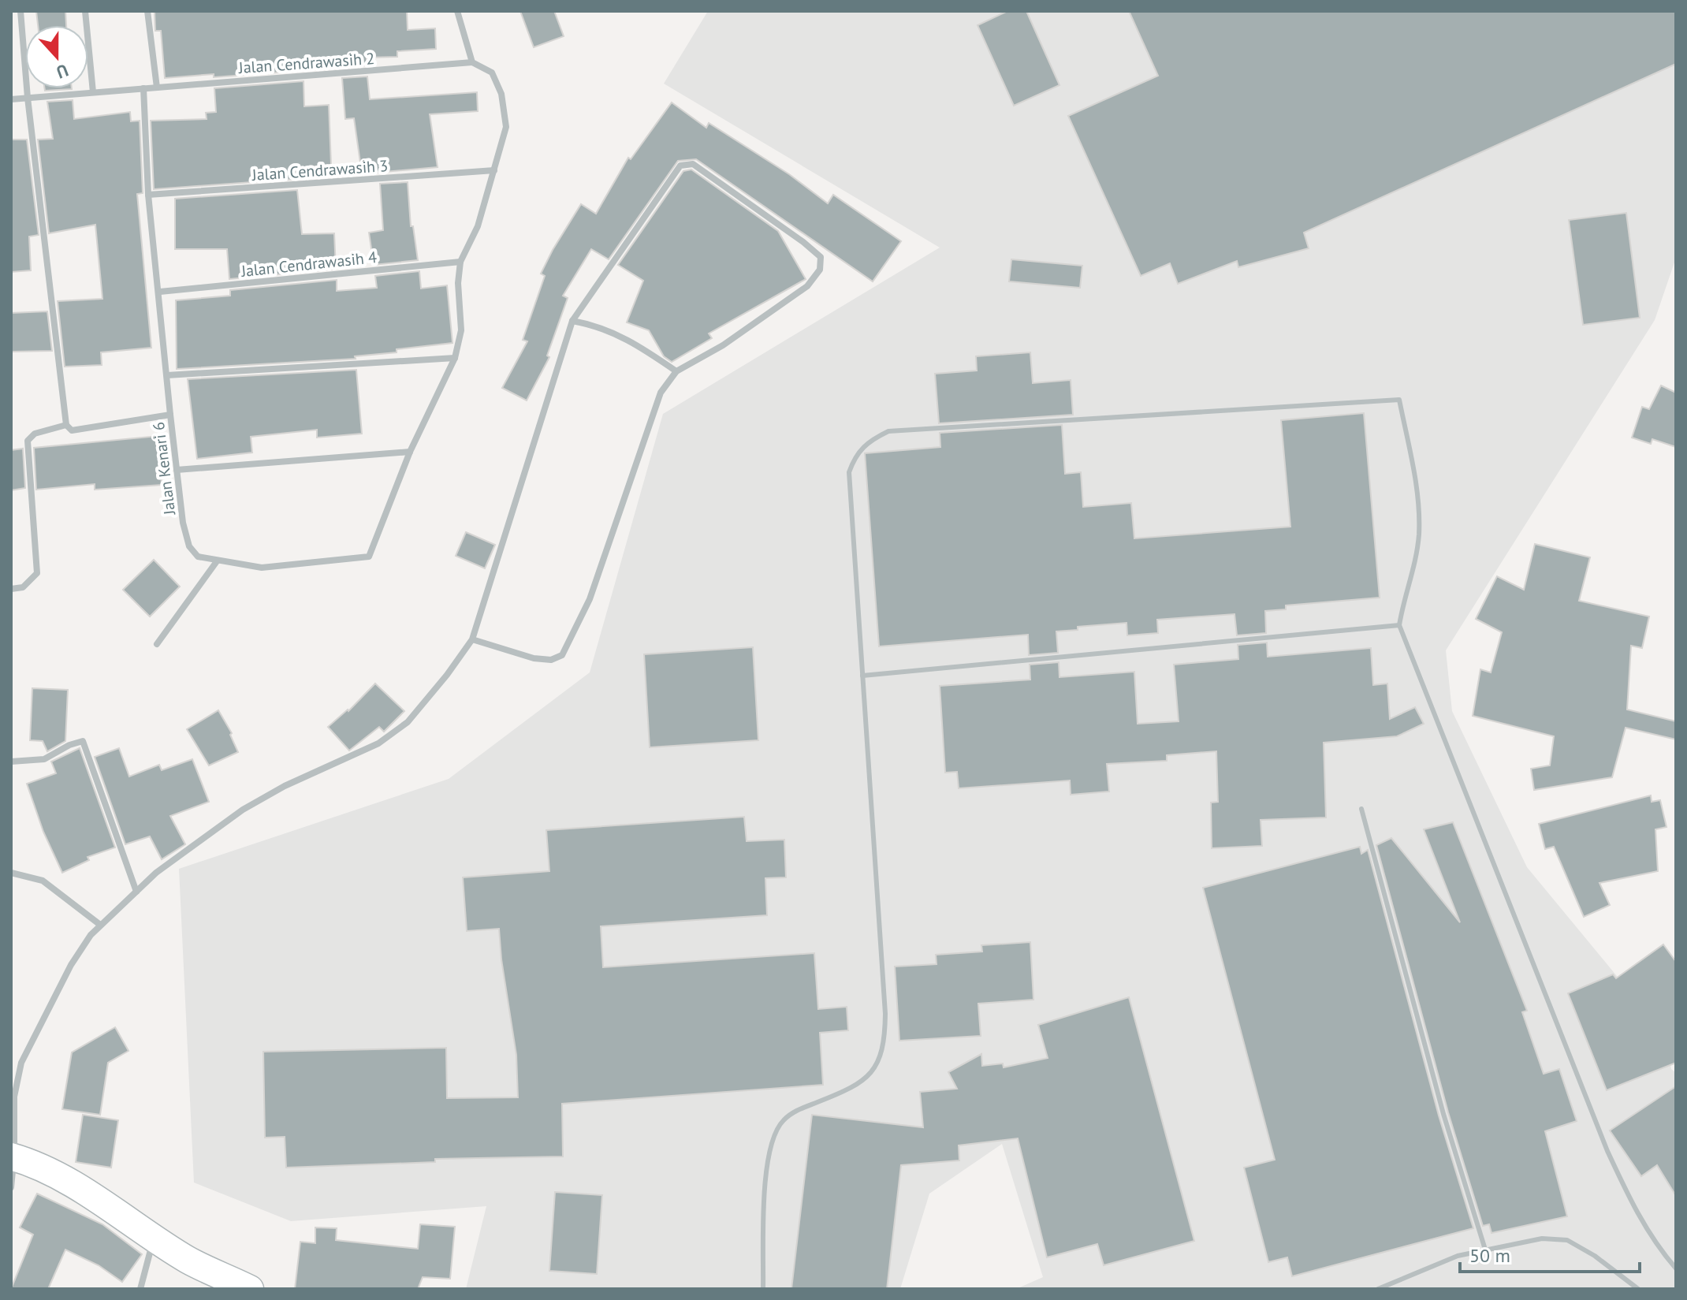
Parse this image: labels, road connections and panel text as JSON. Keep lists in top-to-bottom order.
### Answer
{
  "streets": {
    "street": [
      "Jalan Cendrawasih 2",
      "Jalan Cendrawasih 3",
      "Jalan Cendrawasih 4",
      "Jalan Kenari 6"
    ]
  },
  "crossings": [
    ["Jalan Cendrawasih 2", "Jalan Kenari 6"],
    ["Jalan Cendrawasih 3", "Jalan Kenari 6"],
    ["Jalan Cendrawasih 4", "Jalan Kenari 6"]
  ],
  "scale_bar": "50 m",
  "north": "bottom"
}
